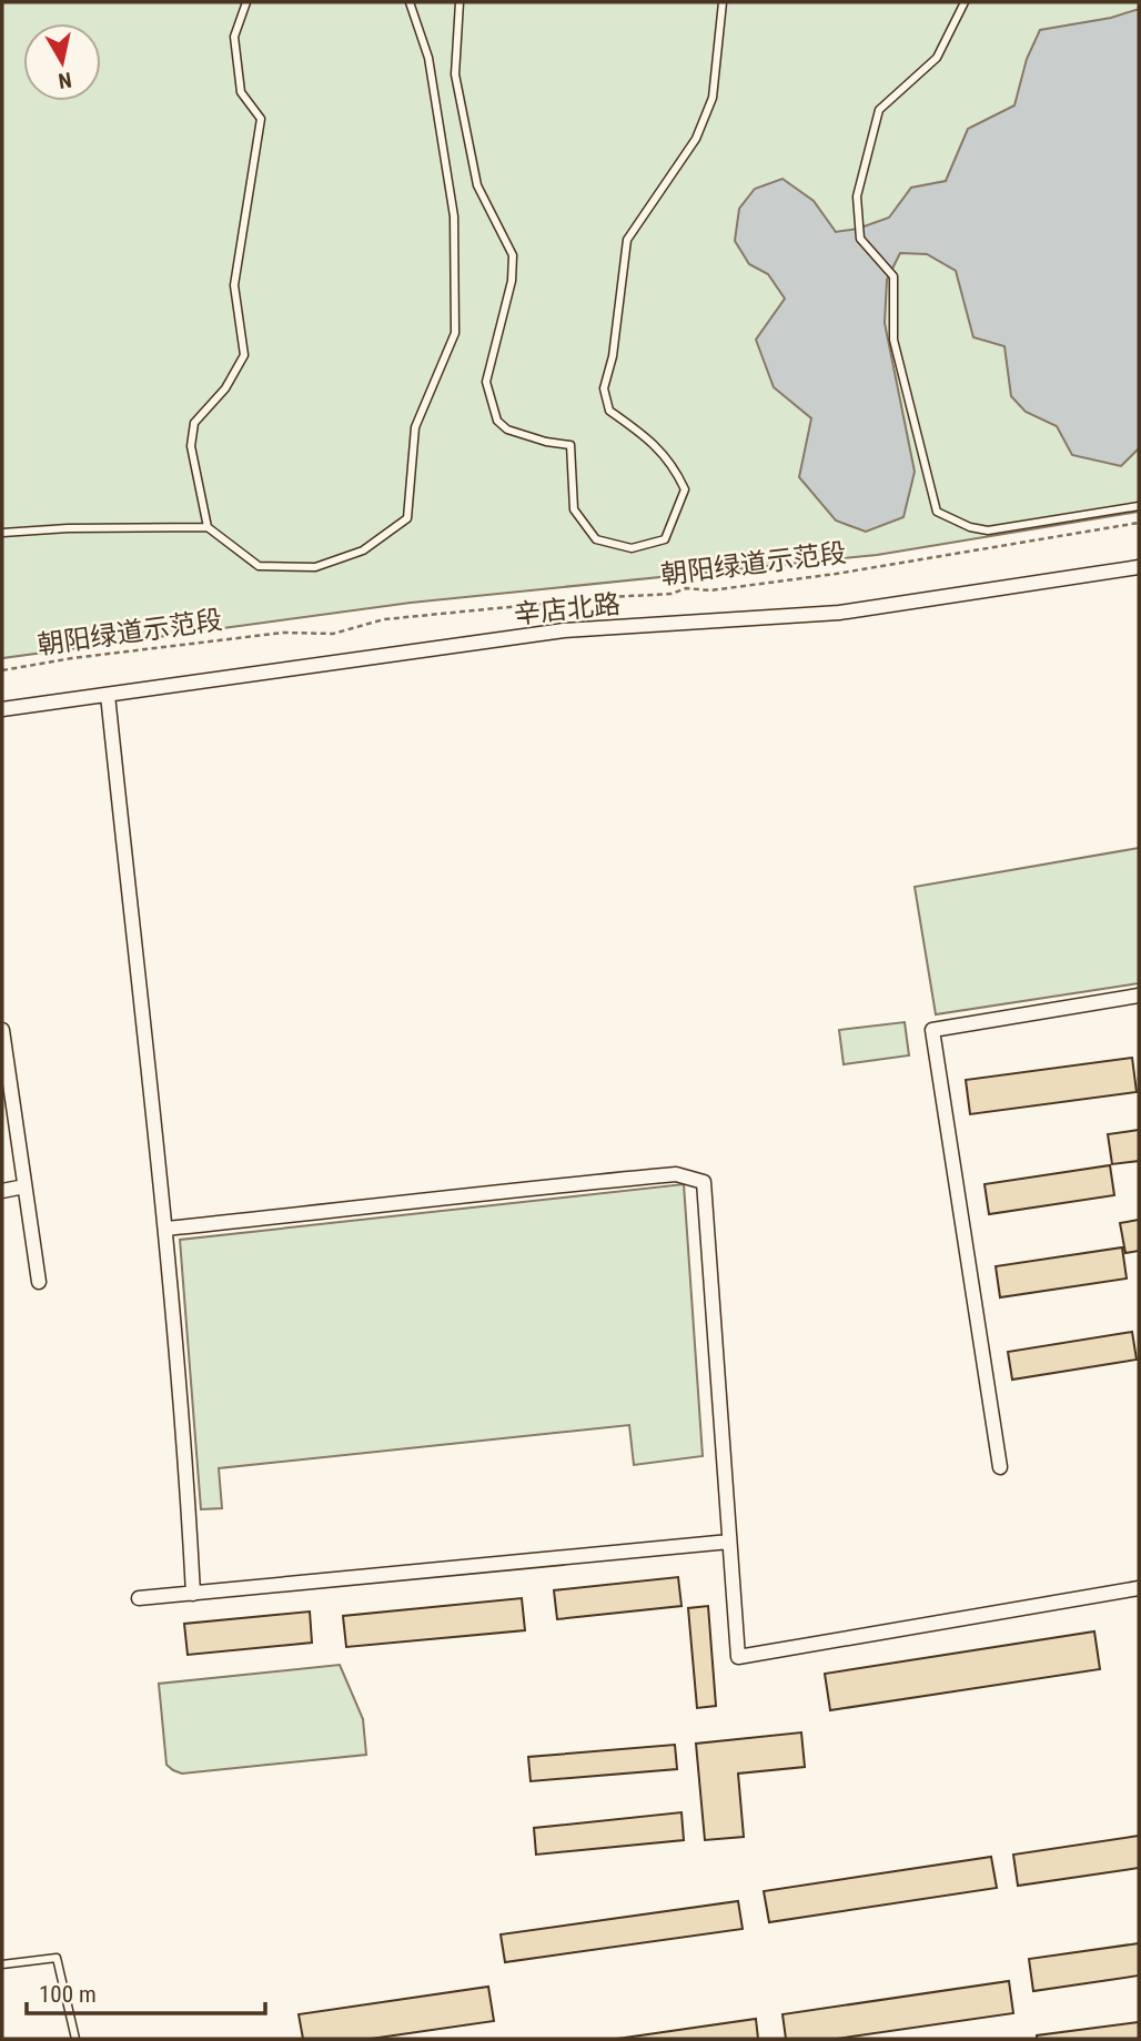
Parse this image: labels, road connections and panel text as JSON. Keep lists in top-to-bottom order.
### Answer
{
  "streets": {
    "street": ["辛店北路"],
    "path": ["朝阳绿道示范段"]
  },
  "scale_bar": "100 m",
  "north": "bottom"
}
